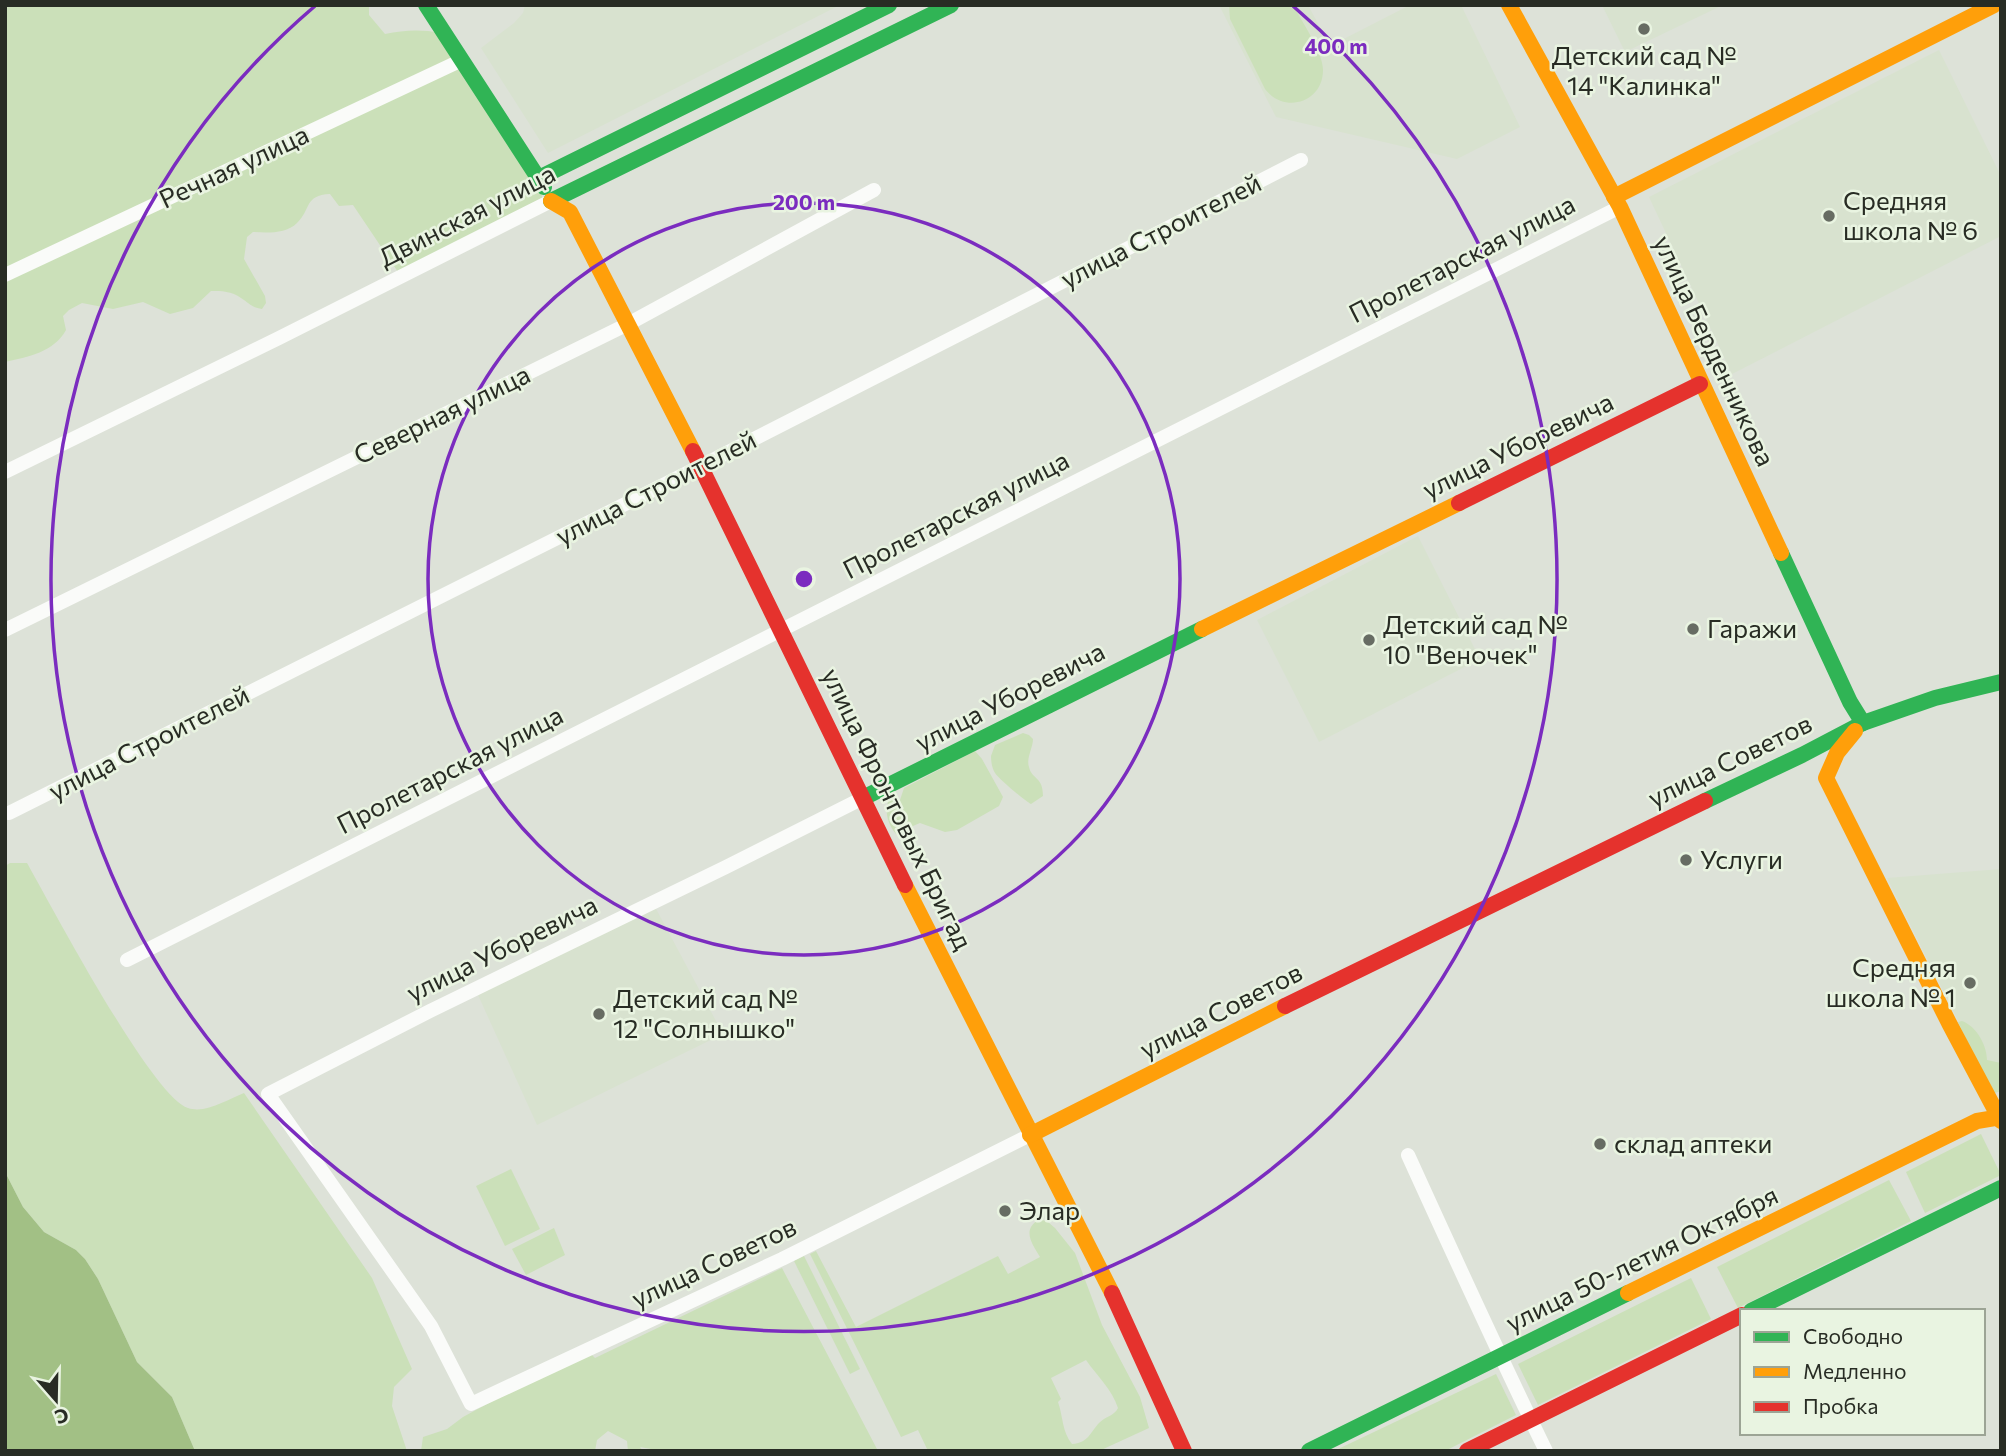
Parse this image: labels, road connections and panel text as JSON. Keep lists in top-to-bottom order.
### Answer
{
  "streets": {
    "street": [
      "Речная улица",
      "Двинская улица",
      "улица Строителей",
      "Пролетарская улица",
      "улица Берденникова",
      "Северная улица",
      "улица Уборевича",
      "улица Советов",
      "улица Фронтовых Бригад",
      "улица 50-летия Октября"
    ]
  },
  "crossings": [
    ["Двинская улица", "улица Фронтовых Бригад"],
    ["улица Строителей", "улица Фронтовых Бригад"],
    ["Пролетарская улица", "улица Берденникова"],
    ["Пролетарская улица", "улица Фронтовых Бригад"],
    ["улица Берденникова", "улица Уборевича"],
    ["улица Берденникова", "улица Советов"],
    ["Северная улица", "улица Фронтовых Бригад"],
    ["улица Уборевича", "улица Советов"],
    ["улица Уборевича", "улица Фронтовых Бригад"],
    ["улица Советов", "улица Фронтовых Бригад"]
  ],
  "places": [
    "Детский сад № 14 \"Калинка\"",
    "Средняя школа № 6",
    "Гаражи",
    "Детский сад № 10 \"Веночек\"",
    "Услуги",
    "Средняя школа № 1",
    "Детский сад № 12 \"Солнышко\"",
    "склад аптеки",
    "Элар"
  ],
  "legend": ["Свободно", "Медленно", "Пробка"],
  "north": "bottom",
  "rings": ["400 m", "200 m"]
}
